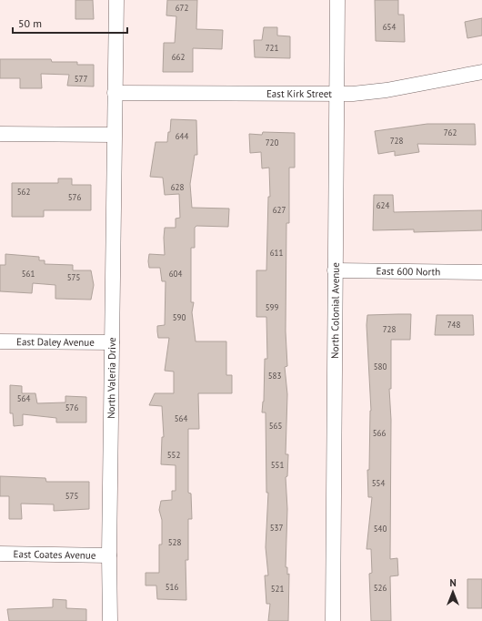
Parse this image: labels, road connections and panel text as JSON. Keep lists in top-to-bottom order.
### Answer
{
  "streets": {
    "street": [
      "East Kirk Street",
      "East 600 North",
      "North Colonial Avenue",
      "East Daley Avenue",
      "North Valeria Drive",
      "East Coates Avenue"
    ]
  },
  "crossings": [
    ["East Kirk Street", "North Colonial Avenue"],
    ["East Kirk Street", "North Valeria Drive"],
    ["East 600 North", "North Colonial Avenue"],
    ["East Daley Avenue", "North Valeria Drive"],
    ["North Valeria Drive", "East Coates Avenue"]
  ],
  "house_numbers": [
    "672",
    "654",
    "721",
    "662",
    "577",
    "762",
    "644",
    "728",
    "720",
    "628",
    "562",
    "576",
    "624",
    "627",
    "611",
    "561",
    "604",
    "575",
    "599",
    "590",
    "748",
    "728",
    "580",
    "583",
    "564",
    "576",
    "564",
    "565",
    "566",
    "552",
    "551",
    "554",
    "575",
    "537",
    "540",
    "528",
    "516",
    "526",
    "521"
  ],
  "scale_bar": "50 m",
  "north": "top"
}
